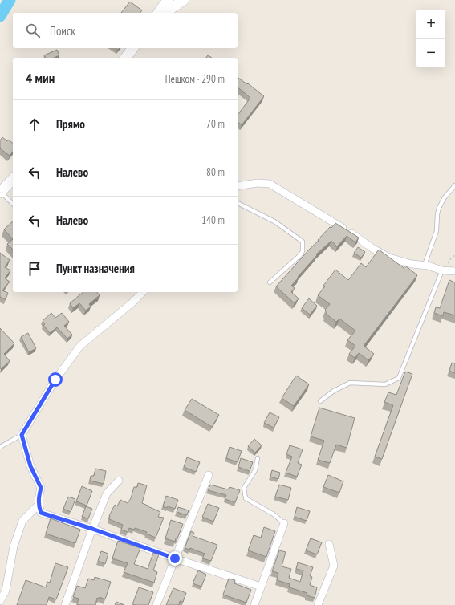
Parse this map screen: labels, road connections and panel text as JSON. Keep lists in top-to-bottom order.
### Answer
{
  "page": {
    "map_buttons": ["+", "−"],
    "search": "Поиск",
    "heading": ["4 мин", "Пешком · 290 m"],
    "list": [
      ["Прямо", "70 m"],
      ["Налево", "80 m"],
      ["Налево", "140 m"],
      "Пункт назначения"
    ]
  }
}
